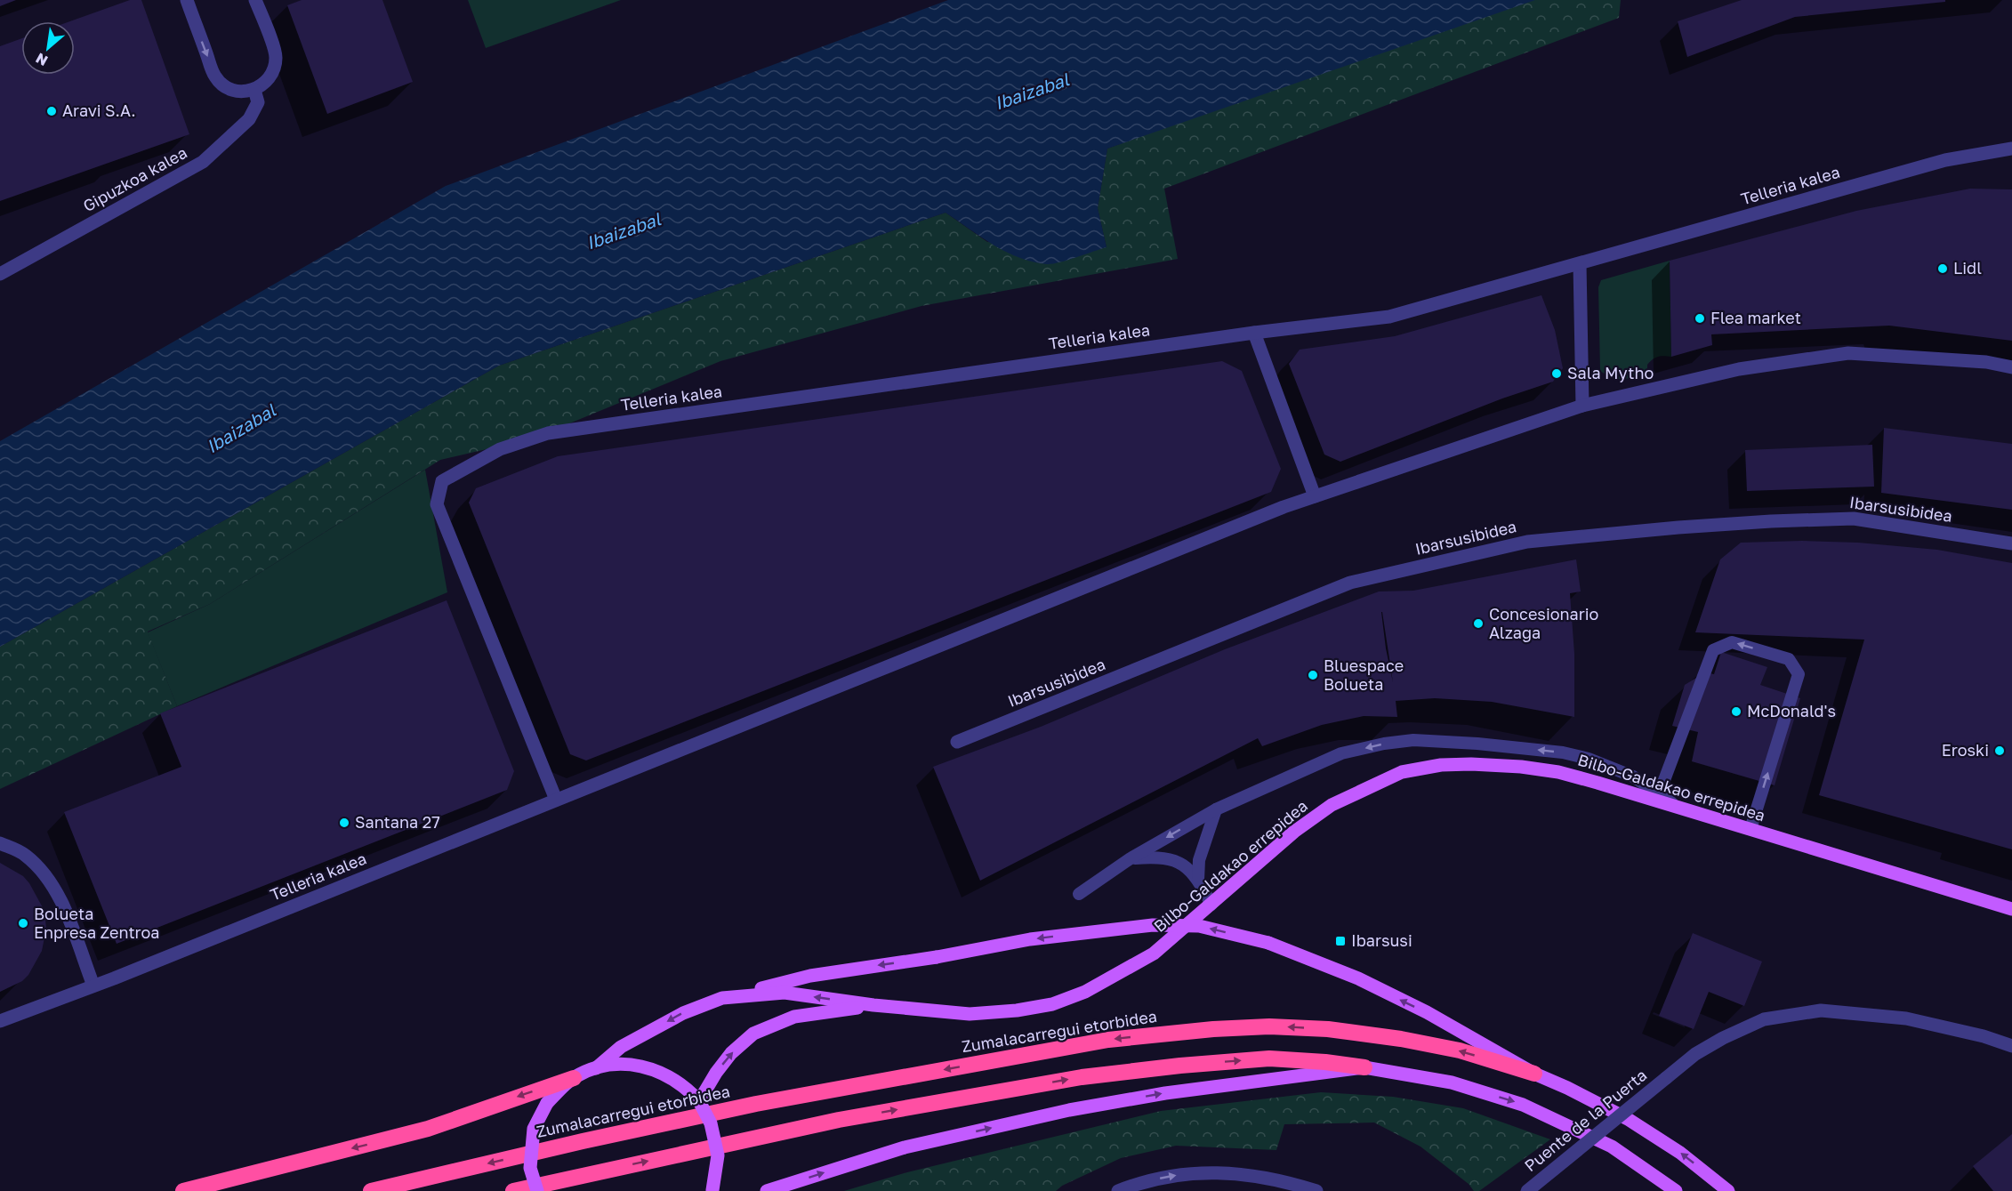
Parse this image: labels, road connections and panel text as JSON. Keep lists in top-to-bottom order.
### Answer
{
  "streets": {
    "highway": ["Zumalacarregui etorbidea"],
    "main road": ["Bilbo-Galdakao errepidea"],
    "street": [
      "Gipuzkoa kalea",
      "Telleria kalea",
      "Ibarsusibidea",
      "Puente de la Puerta"
    ]
  },
  "water": ["Ibaizabal"],
  "places": {
    "other": [
      "Aravi S.A.",
      "Lidl",
      "Flea market",
      "Sala Mytho",
      "Concesionario Alzaga",
      "Bluespace Bolueta",
      "McDonald's",
      "Eroski",
      "Santana 27",
      "Bolueta Enpresa Zentroa"
    ],
    "transit": ["Ibarsusi"]
  },
  "north": "bottom left"
}
